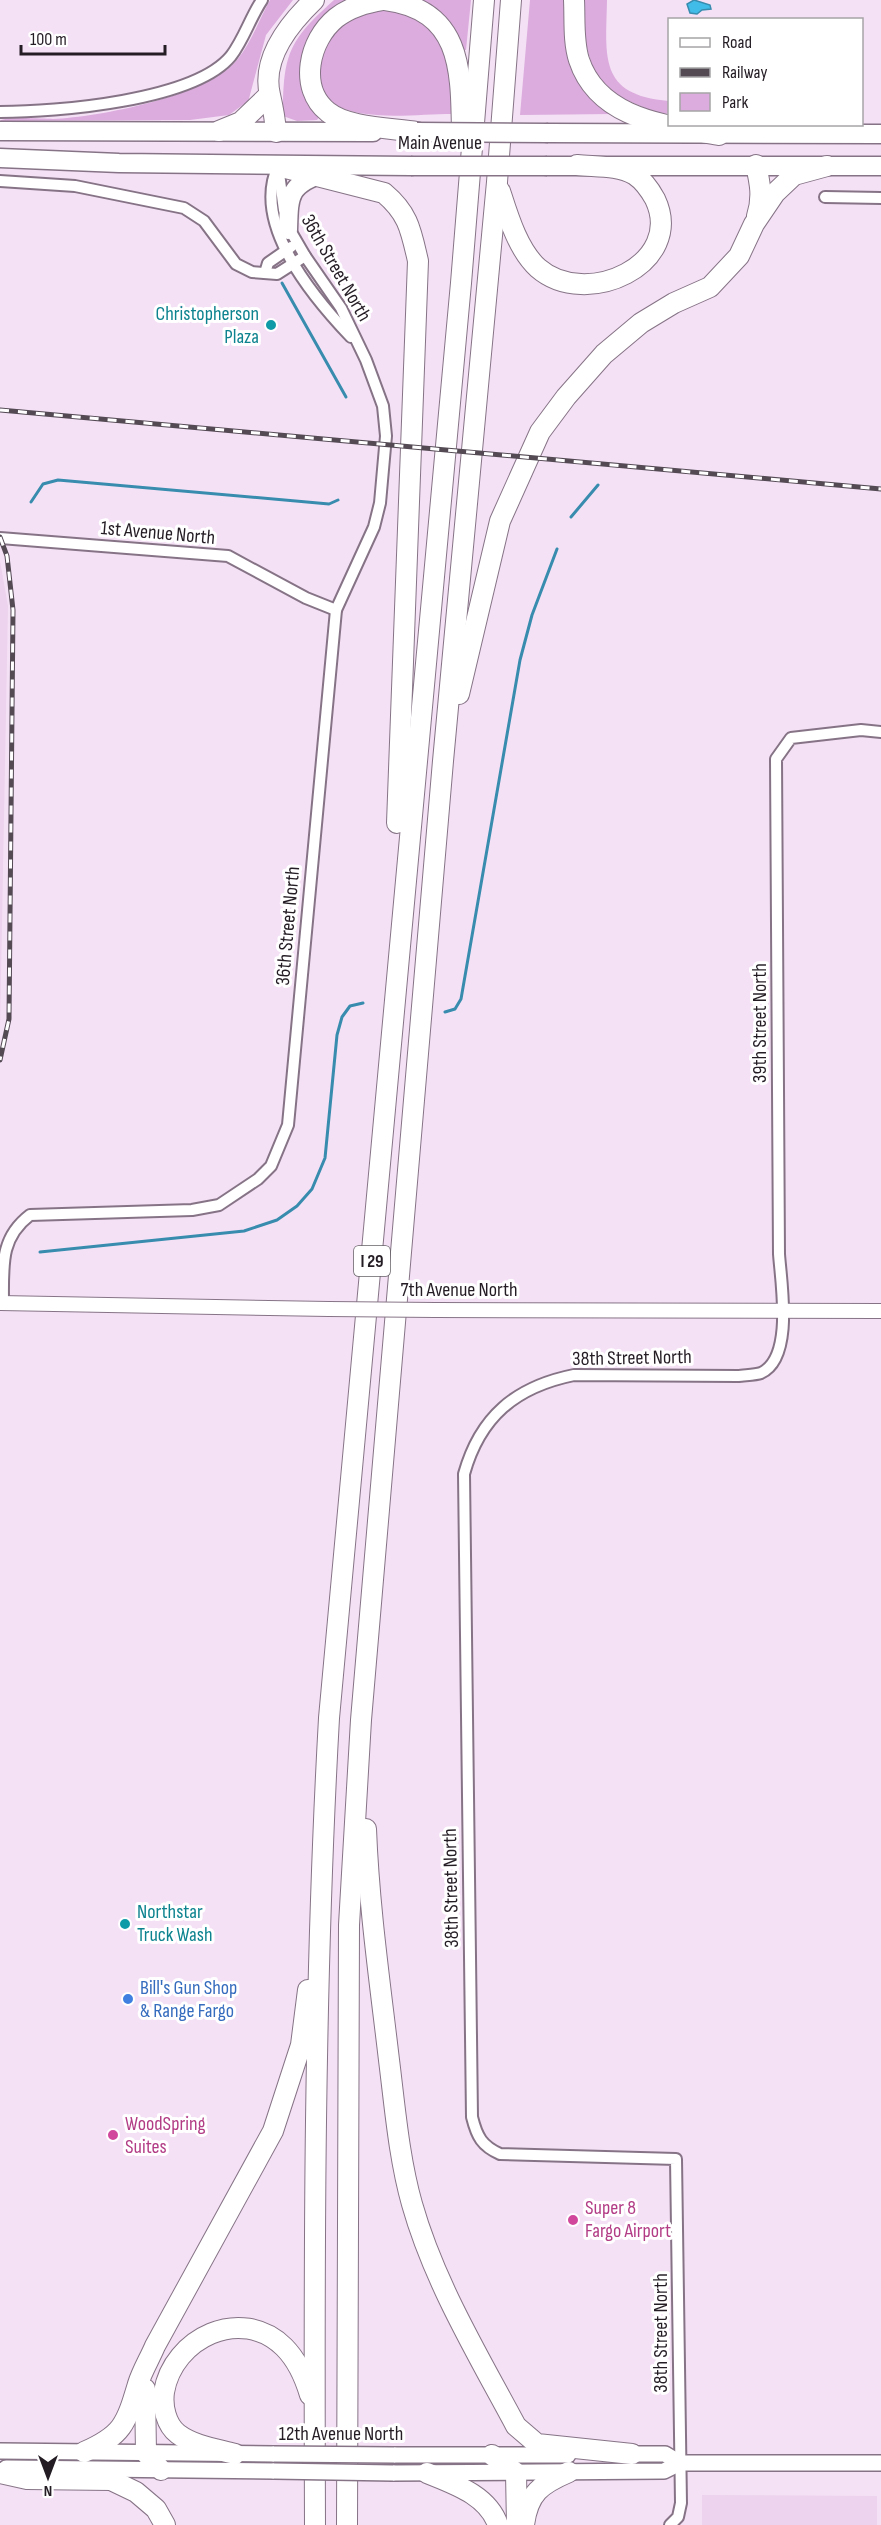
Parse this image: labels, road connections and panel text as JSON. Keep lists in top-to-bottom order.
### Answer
{
  "streets": {
    "highway": ["I 29"],
    "main road": ["Main Avenue", "12th Avenue North"],
    "street": [
      "36th Street North",
      "1st Avenue North",
      "39th Street North",
      "7th Avenue North",
      "38th Street North"
    ]
  },
  "crossings": [
    ["Main Avenue", "36th Street North"],
    ["36th Street North", "1st Avenue North"],
    ["36th Street North", "7th Avenue North"],
    ["39th Street North", "7th Avenue North"],
    ["39th Street North", "38th Street North"],
    ["7th Avenue North", "38th Street North"],
    ["38th Street North", "12th Avenue North"]
  ],
  "places": [
    "Christopherson Plaza",
    "Northstar Truck Wash",
    "Bill's Gun Shop & Range Fargo",
    "WoodSpring Suites",
    "Super 8 Fargo Airport"
  ],
  "legend": ["Road", "Railway", "Park"],
  "scale_bar": "100 m",
  "north": "bottom"
}
